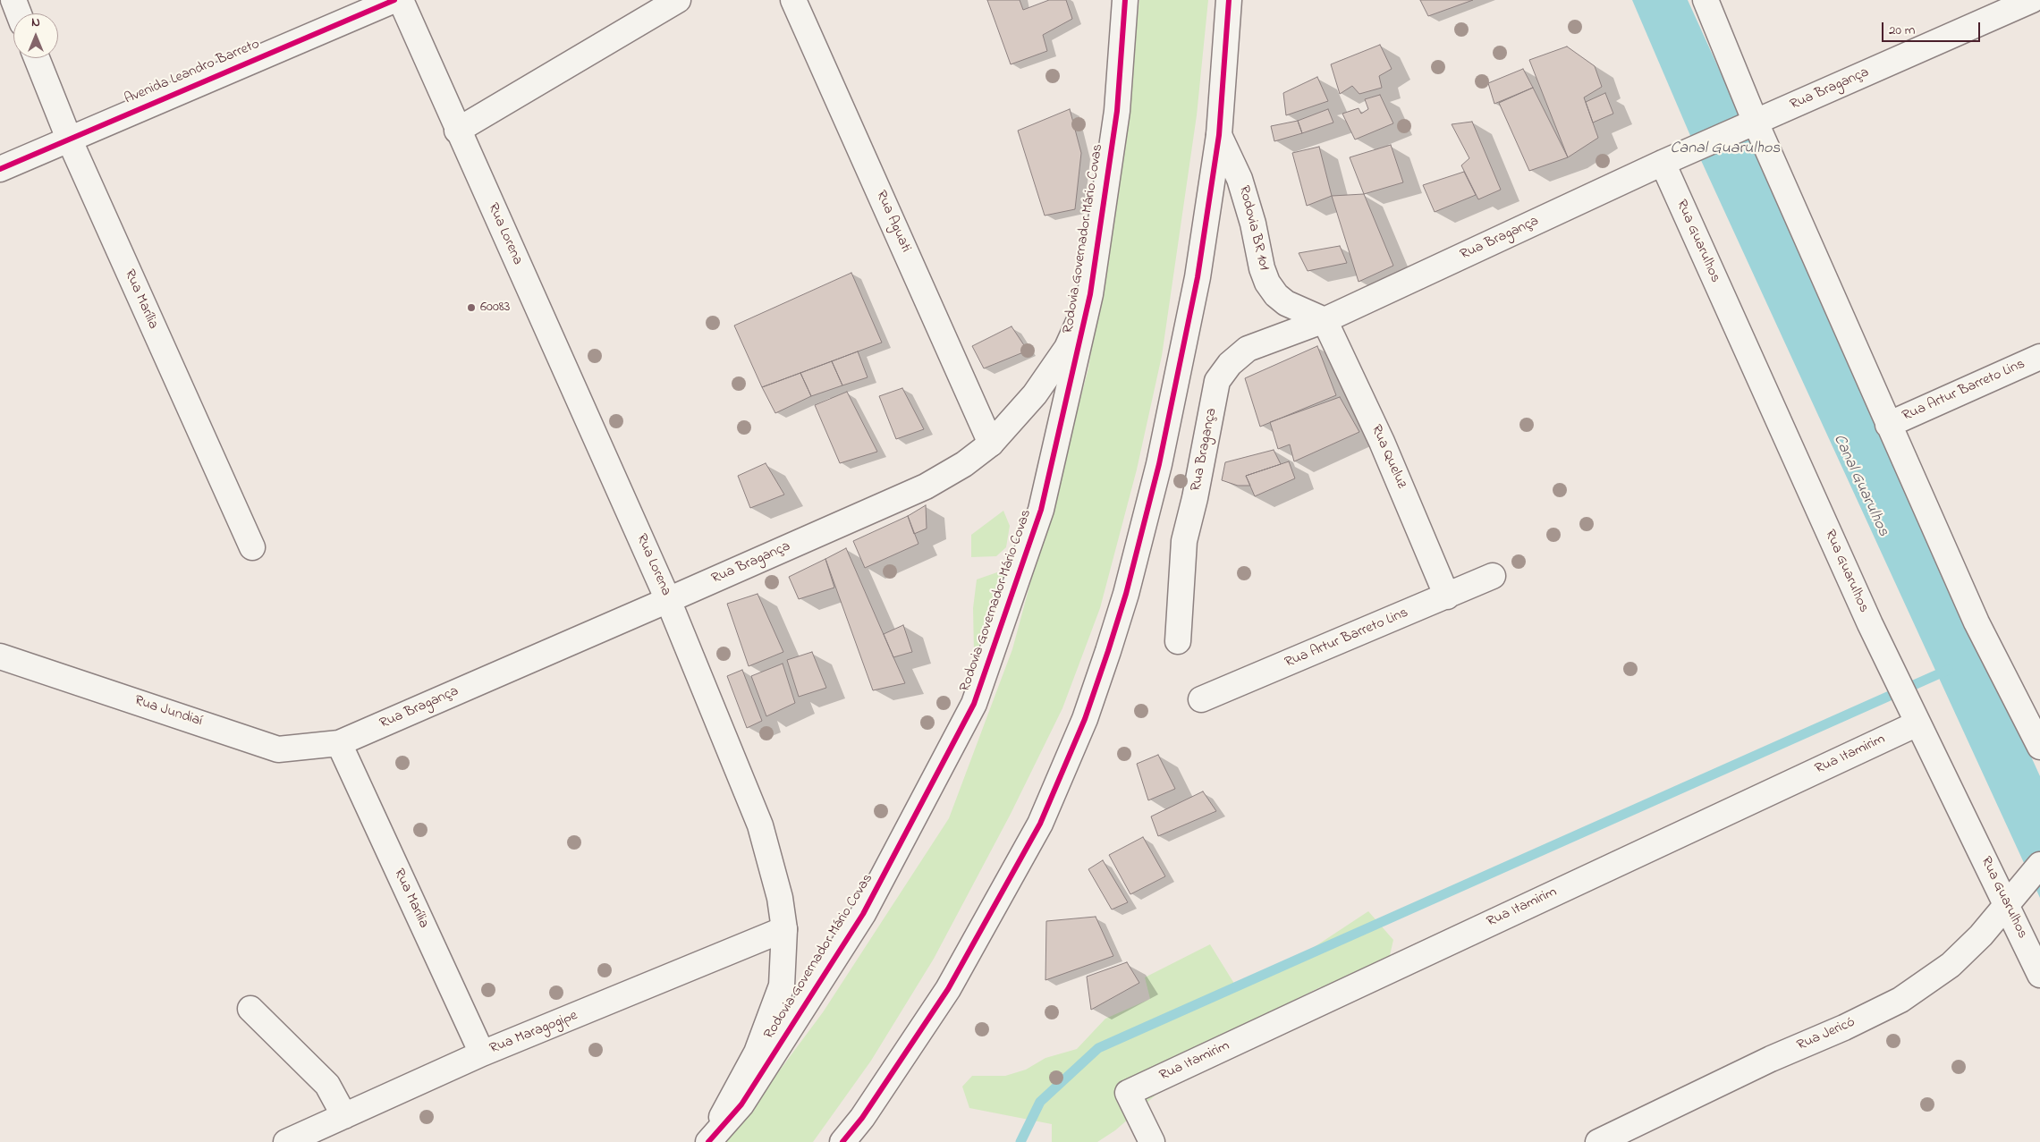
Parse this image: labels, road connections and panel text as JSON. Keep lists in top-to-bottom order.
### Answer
{
  "streets": {
    "main road": [
      "Avenida Leandro Barreto",
      "Rua Bragança",
      "Rua Aguati",
      "Rodovia BR 101",
      "Rua Lorena",
      "Rodovia Governador Mário Covas",
      "Rua Guarulhos",
      "Rua Marília",
      "Rua Artur Barreto Lins",
      "Rua Queluz",
      "Rua Jundiaí",
      "Rua Itamirim",
      "Rua Maragogipe",
      "Rua Jericó"
    ]
  },
  "crossings": [
    ["Avenida Leandro Barreto", "Rua Marília"],
    ["Rua Bragança", "Rua Aguati"],
    ["Rua Bragança", "Rodovia BR 101"],
    ["Rua Bragança", "Rua Lorena"],
    ["Rua Bragança", "Rodovia Governador Mário Covas"],
    ["Rua Bragança", "Rua Guarulhos"],
    ["Rua Bragança", "Rua Marília"],
    ["Rua Bragança", "Rua Queluz"],
    ["Rua Bragança", "Rua Jundiaí"],
    ["Rodovia BR 101", "Rua Queluz"],
    ["Rua Lorena", "Rodovia Governador Mário Covas"],
    ["Rua Lorena", "Rua Maragogipe"],
    ["Rua Guarulhos", "Rua Itamirim"],
    ["Rua Guarulhos", "Rua Jericó"],
    ["Rua Marília", "Rua Jundiaí"],
    ["Rua Marília", "Rua Maragogipe"],
    ["Rua Artur Barreto Lins", "Rua Queluz"]
  ],
  "water": ["Canal Guarulhos"],
  "places": ["60083"],
  "scale_bar": "20 m",
  "north": "top"
}
